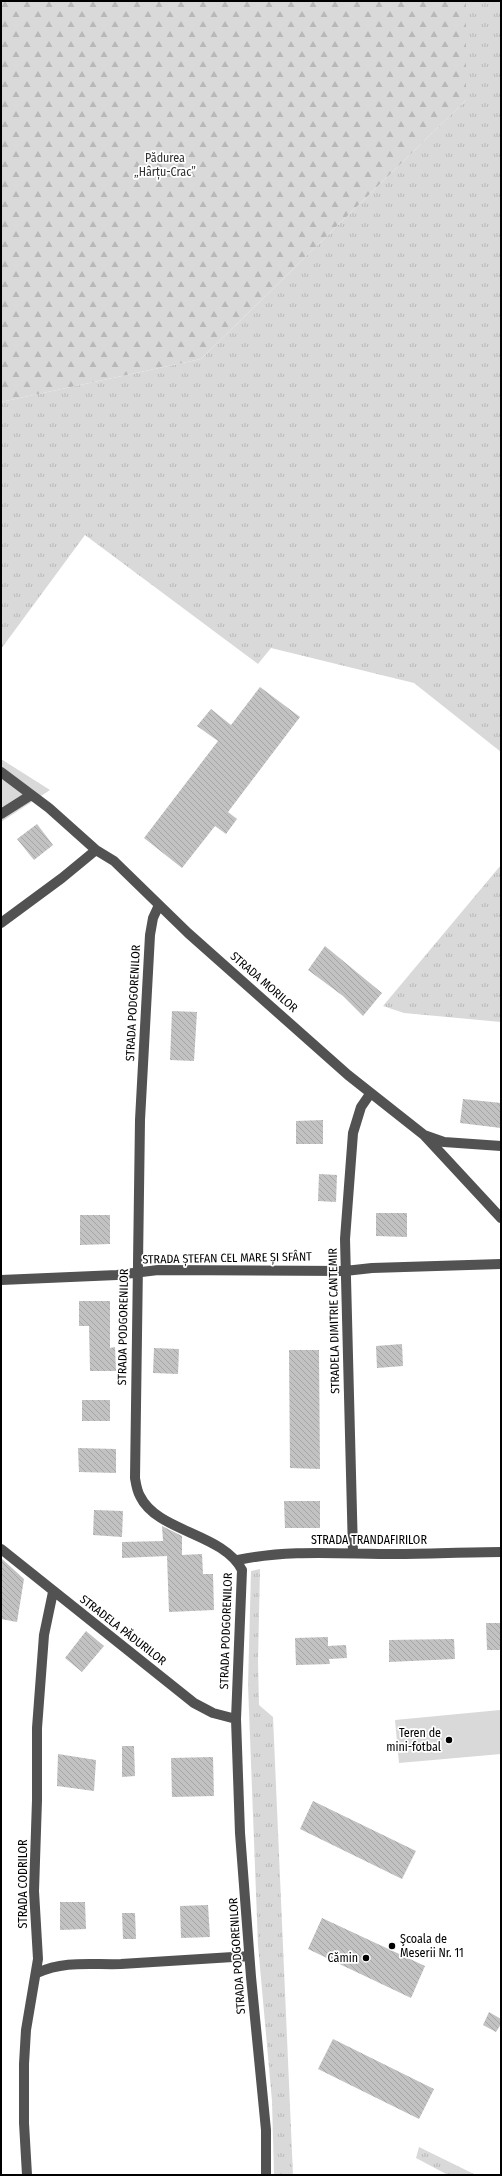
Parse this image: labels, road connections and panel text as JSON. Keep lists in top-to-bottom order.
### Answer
{
  "streets": {
    "street": [
      "STRADA MORILOR",
      "STRADA PODGORENILOR",
      "STRADA ȘTEFAN CEL MARE ȘI SFÂNT",
      "STRADELA DIMITRIE CANTEMIR",
      "STRADA TRANDAFIRILOR",
      "STRADELA PĂDURILOR",
      "STRADA CODRILOR"
    ]
  },
  "crossings": [
    ["STRADA MORILOR", "STRADA PODGORENILOR"],
    ["STRADA MORILOR", "STRADELA DIMITRIE CANTEMIR"],
    ["STRADA PODGORENILOR", "STRADA ȘTEFAN CEL MARE ȘI SFÂNT"],
    ["STRADA PODGORENILOR", "STRADA TRANDAFIRILOR"],
    ["STRADA PODGORENILOR", "STRADELA PĂDURILOR"],
    ["STRADA ȘTEFAN CEL MARE ȘI SFÂNT", "STRADELA DIMITRIE CANTEMIR"],
    ["STRADELA DIMITRIE CANTEMIR", "STRADA TRANDAFIRILOR"],
    ["STRADELA PĂDURILOR", "STRADA CODRILOR"]
  ],
  "parks": ["Pădurea „Hârțu-Crac”"],
  "places": ["Teren de mini-fotbal", "Şcoala de Meserii Nr. 11", "Cămin"]
}
